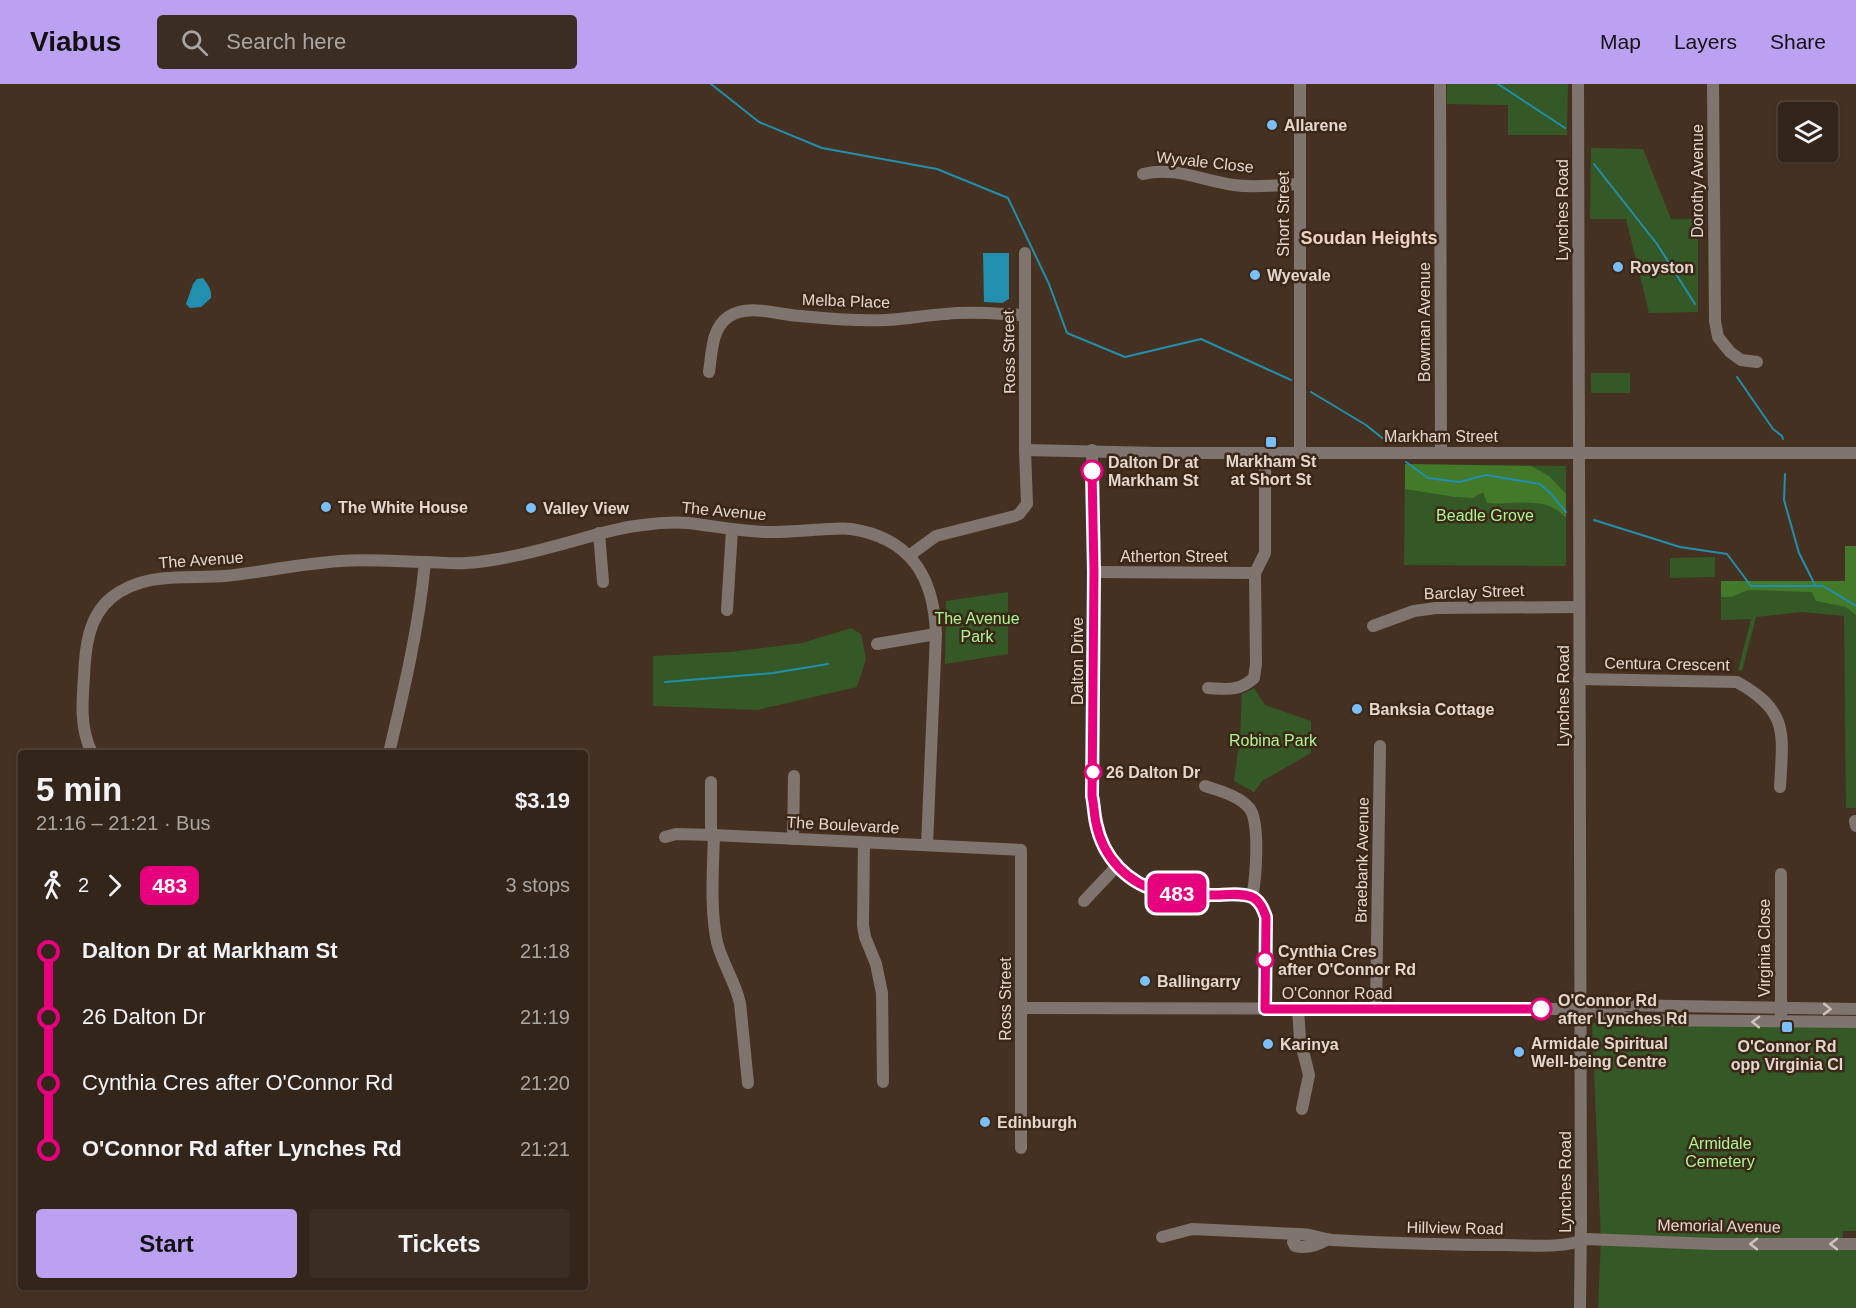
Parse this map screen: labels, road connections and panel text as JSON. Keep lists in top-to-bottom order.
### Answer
{
  "streets": {
    "street": [
      "Wyvale Close",
      "Dorothy Avenue",
      "Lynches Road",
      "Short Street",
      "Melba Place",
      "Bowman Avenue",
      "Ross Street",
      "Markham Street",
      "The Avenue",
      "Atherton Street",
      "Barclay Street",
      "Dalton Drive",
      "Centura Crescent",
      "The Boulevarde",
      "Braebank Avenue",
      "Virginia Close",
      "O'Connor Road",
      "Memorial Avenue",
      "Hillview Road"
    ]
  },
  "crossings": [
    ["Wyvale Close", "Short Street"],
    ["Lynches Road", "Markham Street"],
    ["Lynches Road", "Barclay Street"],
    ["Lynches Road", "Centura Crescent"],
    ["Lynches Road", "O'Connor Road"],
    ["Lynches Road", "Memorial Avenue"],
    ["Lynches Road", "Hillview Road"],
    ["Short Street", "Markham Street"],
    ["Melba Place", "Ross Street"],
    ["Bowman Avenue", "Markham Street"],
    ["Ross Street", "Markham Street"],
    ["Ross Street", "The Avenue"],
    ["Ross Street", "The Boulevarde"],
    ["Ross Street", "O'Connor Road"],
    ["Markham Street", "Dalton Drive"],
    ["The Avenue", "The Boulevarde"],
    ["Atherton Street", "Dalton Drive"],
    ["Braebank Avenue", "O'Connor Road"],
    ["Virginia Close", "O'Connor Road"],
    ["Memorial Avenue", "Hillview Road"]
  ],
  "one_way": ["Memorial Avenue"],
  "districts": ["Soudan Heights"],
  "parks": [
    "Beadle Grove",
    "The Avenue Park",
    "Robina Park",
    "Armidale Cemetery"
  ],
  "places": {
    "other": [
      "Allarene",
      "Royston",
      "Wyevale",
      "Dalton Dr at Markham St",
      "The White House",
      "Valley View",
      "Banksia Cottage",
      "26 Dalton Dr",
      "Cynthia Cres after O'Connor Rd",
      "Ballingarry",
      "O'Connor Rd after Lynches Rd",
      "Karinya",
      "Armidale Spiritual Well-being Centre",
      "Edinburgh"
    ],
    "transit": ["Markham St at Short St", "O'Connor Rd opp Virginia Cl"]
  },
  "lines": ["bus line 483"],
  "page": {
    "header": "Viabus",
    "search": "Search here",
    "nav": ["Map", "Layers", "Share"],
    "on_map": "483",
    "heading": ["5 min", "21:16 – 21:21 · Bus", "$3.19"],
    "legs": ["2", "483", "3 stops"],
    "list": [
      {
        "name": "Dalton Dr at Markham St",
        "value": "21:18"
      },
      {
        "name": "26 Dalton Dr",
        "value": "21:19"
      },
      {
        "name": "Cynthia Cres after O'Connor Rd",
        "value": "21:20"
      },
      {
        "name": "O'Connor Rd after Lynches Rd",
        "value": "21:21"
      }
    ],
    "buttons": ["Start", "Tickets"]
  }
}
